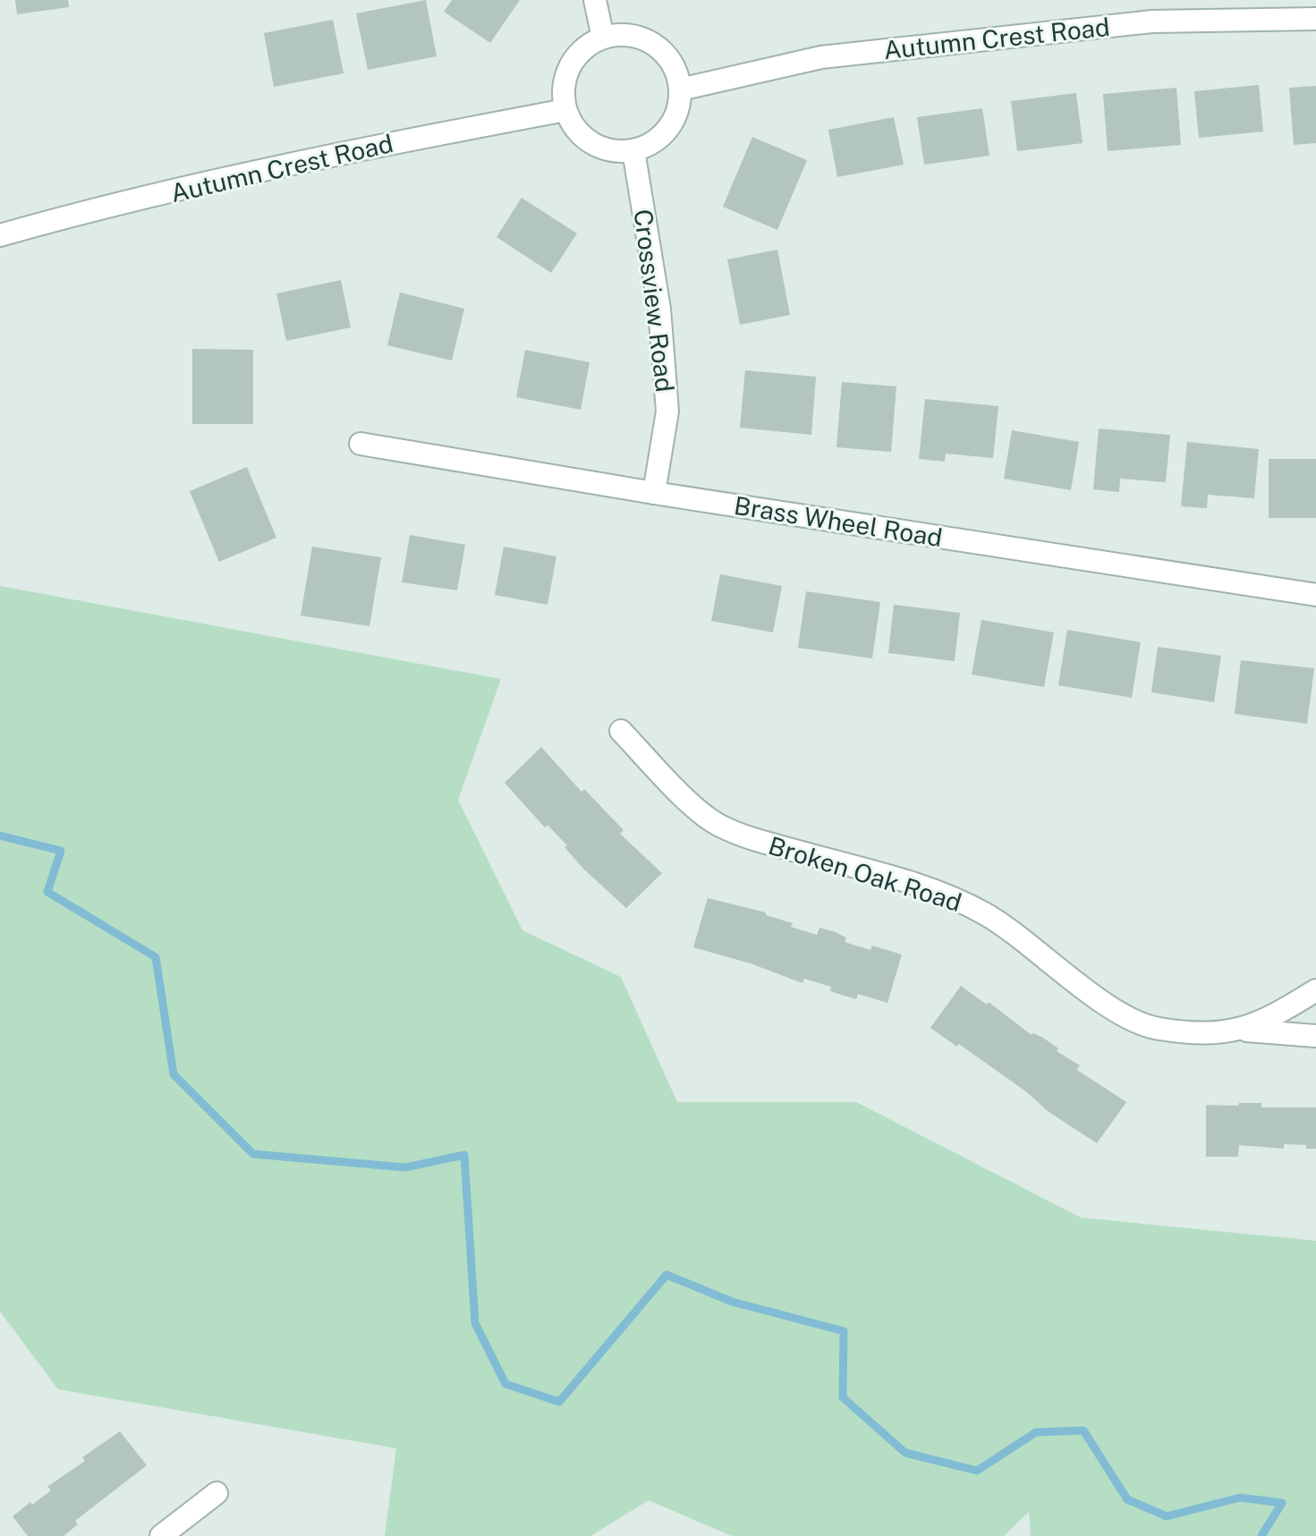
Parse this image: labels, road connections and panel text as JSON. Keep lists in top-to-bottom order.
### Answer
{
  "streets": {
    "street": [
      "Autumn Crest Road",
      "Crossview Road",
      "Brass Wheel Road",
      "Broken Oak Road"
    ]
  },
  "crossings": [
    ["Autumn Crest Road", "Crossview Road"],
    ["Crossview Road", "Brass Wheel Road"]
  ]
}
